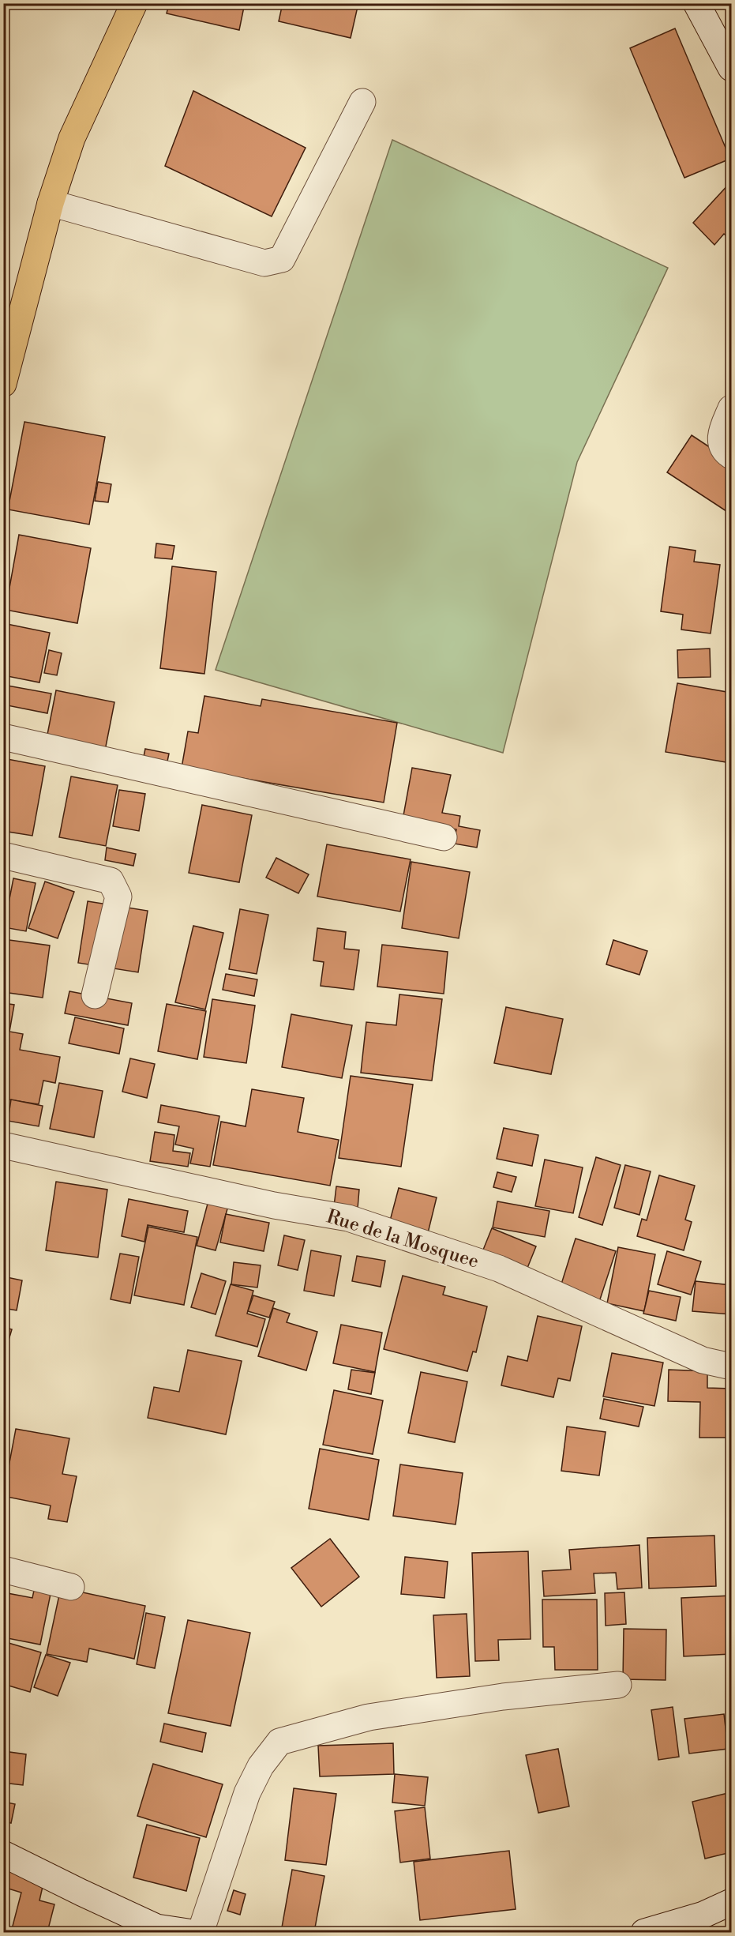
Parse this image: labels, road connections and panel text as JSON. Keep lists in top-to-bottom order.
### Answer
{
  "streets": {
    "street": ["Rue de la Mosquee"]
  }
}
